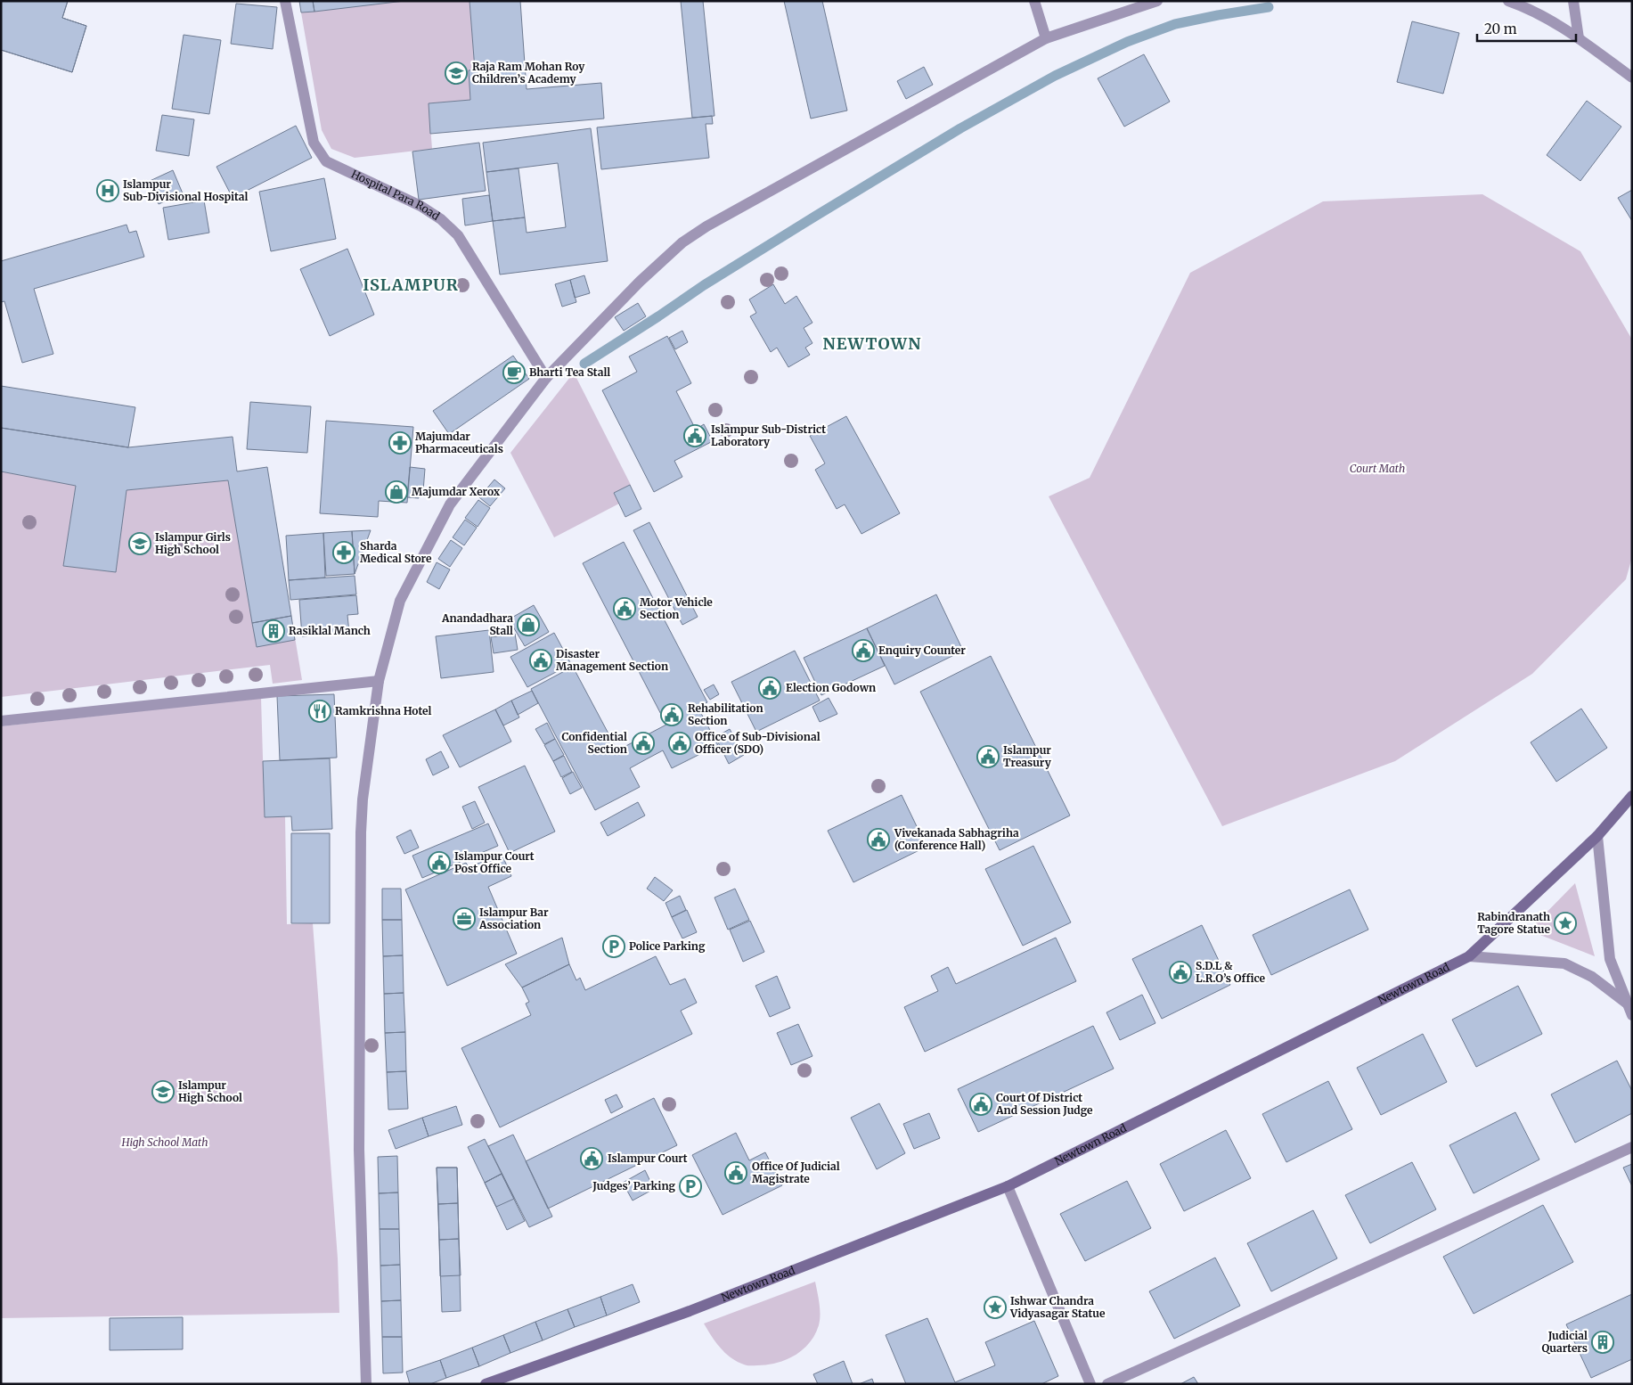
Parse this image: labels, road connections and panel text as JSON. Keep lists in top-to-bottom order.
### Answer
{
  "streets": {
    "street": ["Hospital Para Road", "Newtown Road"]
  },
  "districts": ["ISLAMPUR", "NEWTOWN"],
  "parks": ["Court Math", "High School Math"],
  "places": {
    "school or university": ["Raja Ram Mohan Roy Children’s Academy", "Islampur Girls High School", "Islampur High School"],
    "hospital": ["Islampur Sub-Divisional Hospital"],
    "cafe": ["Bharti Tea Stall"],
    "public building": [
      "Islampur Sub-District Laboratory",
      "Motor Vehicle Section",
      "Enquiry Counter",
      "Disaster Management Section",
      "Election Godown",
      "Rehabilitation Section",
      "Confidential Section",
      "Office of Sub-Divisional Officer (SDO)",
      "Islampur Treasury",
      "Vivekanada Sabhagriha (Conference Hall)",
      "Islampur Court Post Office",
      "S.D.L & L.R.O’s Office",
      "Court Of District And Session Judge",
      "Islampur Court",
      "Office Of Judicial Magistrate"
    ],
    "pharmacy": ["Majumdar Pharmaceuticals", "Sharda Medical Store"],
    "shop": ["Majumdar Xerox", "Anandadhara Stall"],
    "building": ["Rasiklal Manch", "Judicial Quarters"],
    "restaurant": ["Ramkrishna Hotel"],
    "office": ["Islampur Bar Association"],
    "place": ["Rabindranath Tagore Statue", "Ishwar Chandra Vidyasagar Statue"],
    "parking": ["Police Parking", "Judges’ Parking"]
  },
  "scale_bar": "20 m"
}
